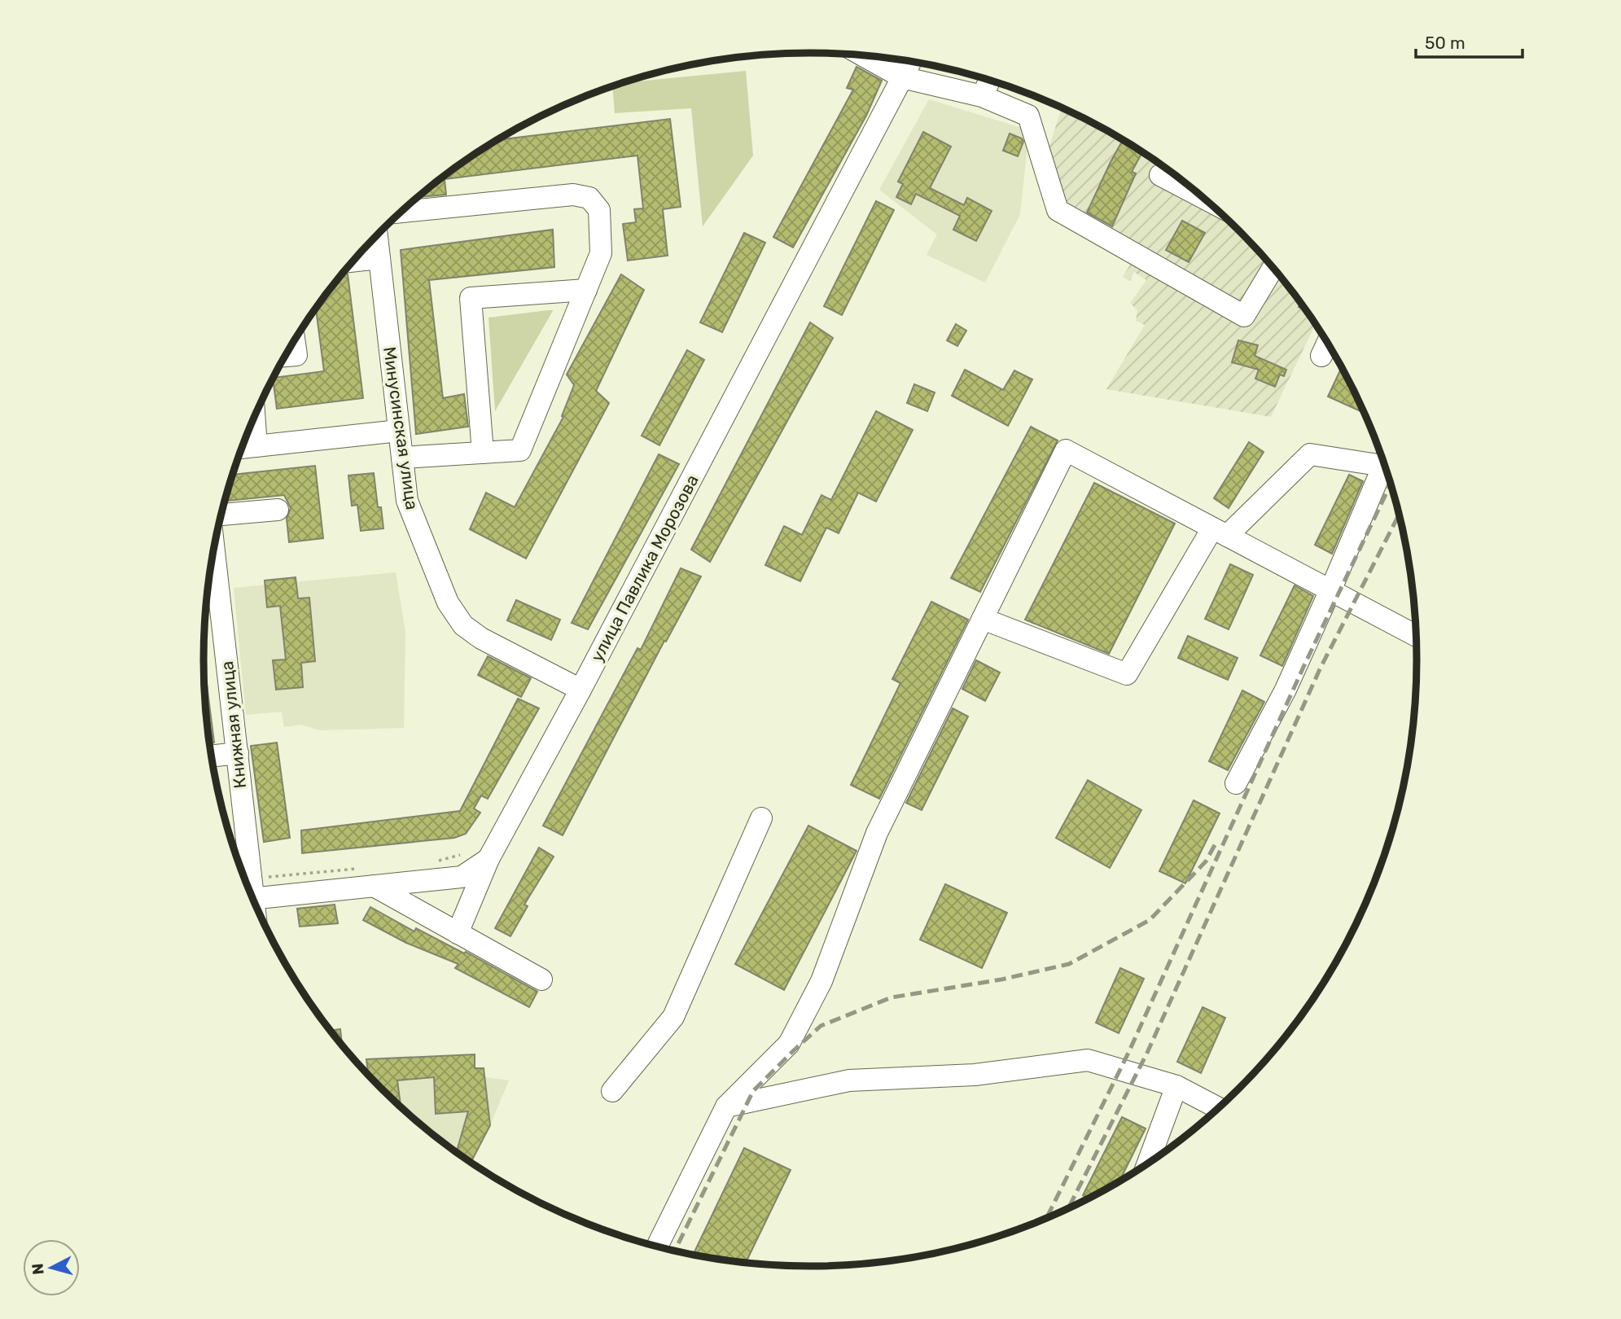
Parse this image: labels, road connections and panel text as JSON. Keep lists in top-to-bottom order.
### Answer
{
  "streets": {
    "street": ["Минусинская улица", "улица Павлика Морозова", "Книжная улица"]
  },
  "crossings": [
    ["Минусинская улица", "улица Павлика Морозова"]
  ],
  "scale_bar": "50 m",
  "north": "left"
}
